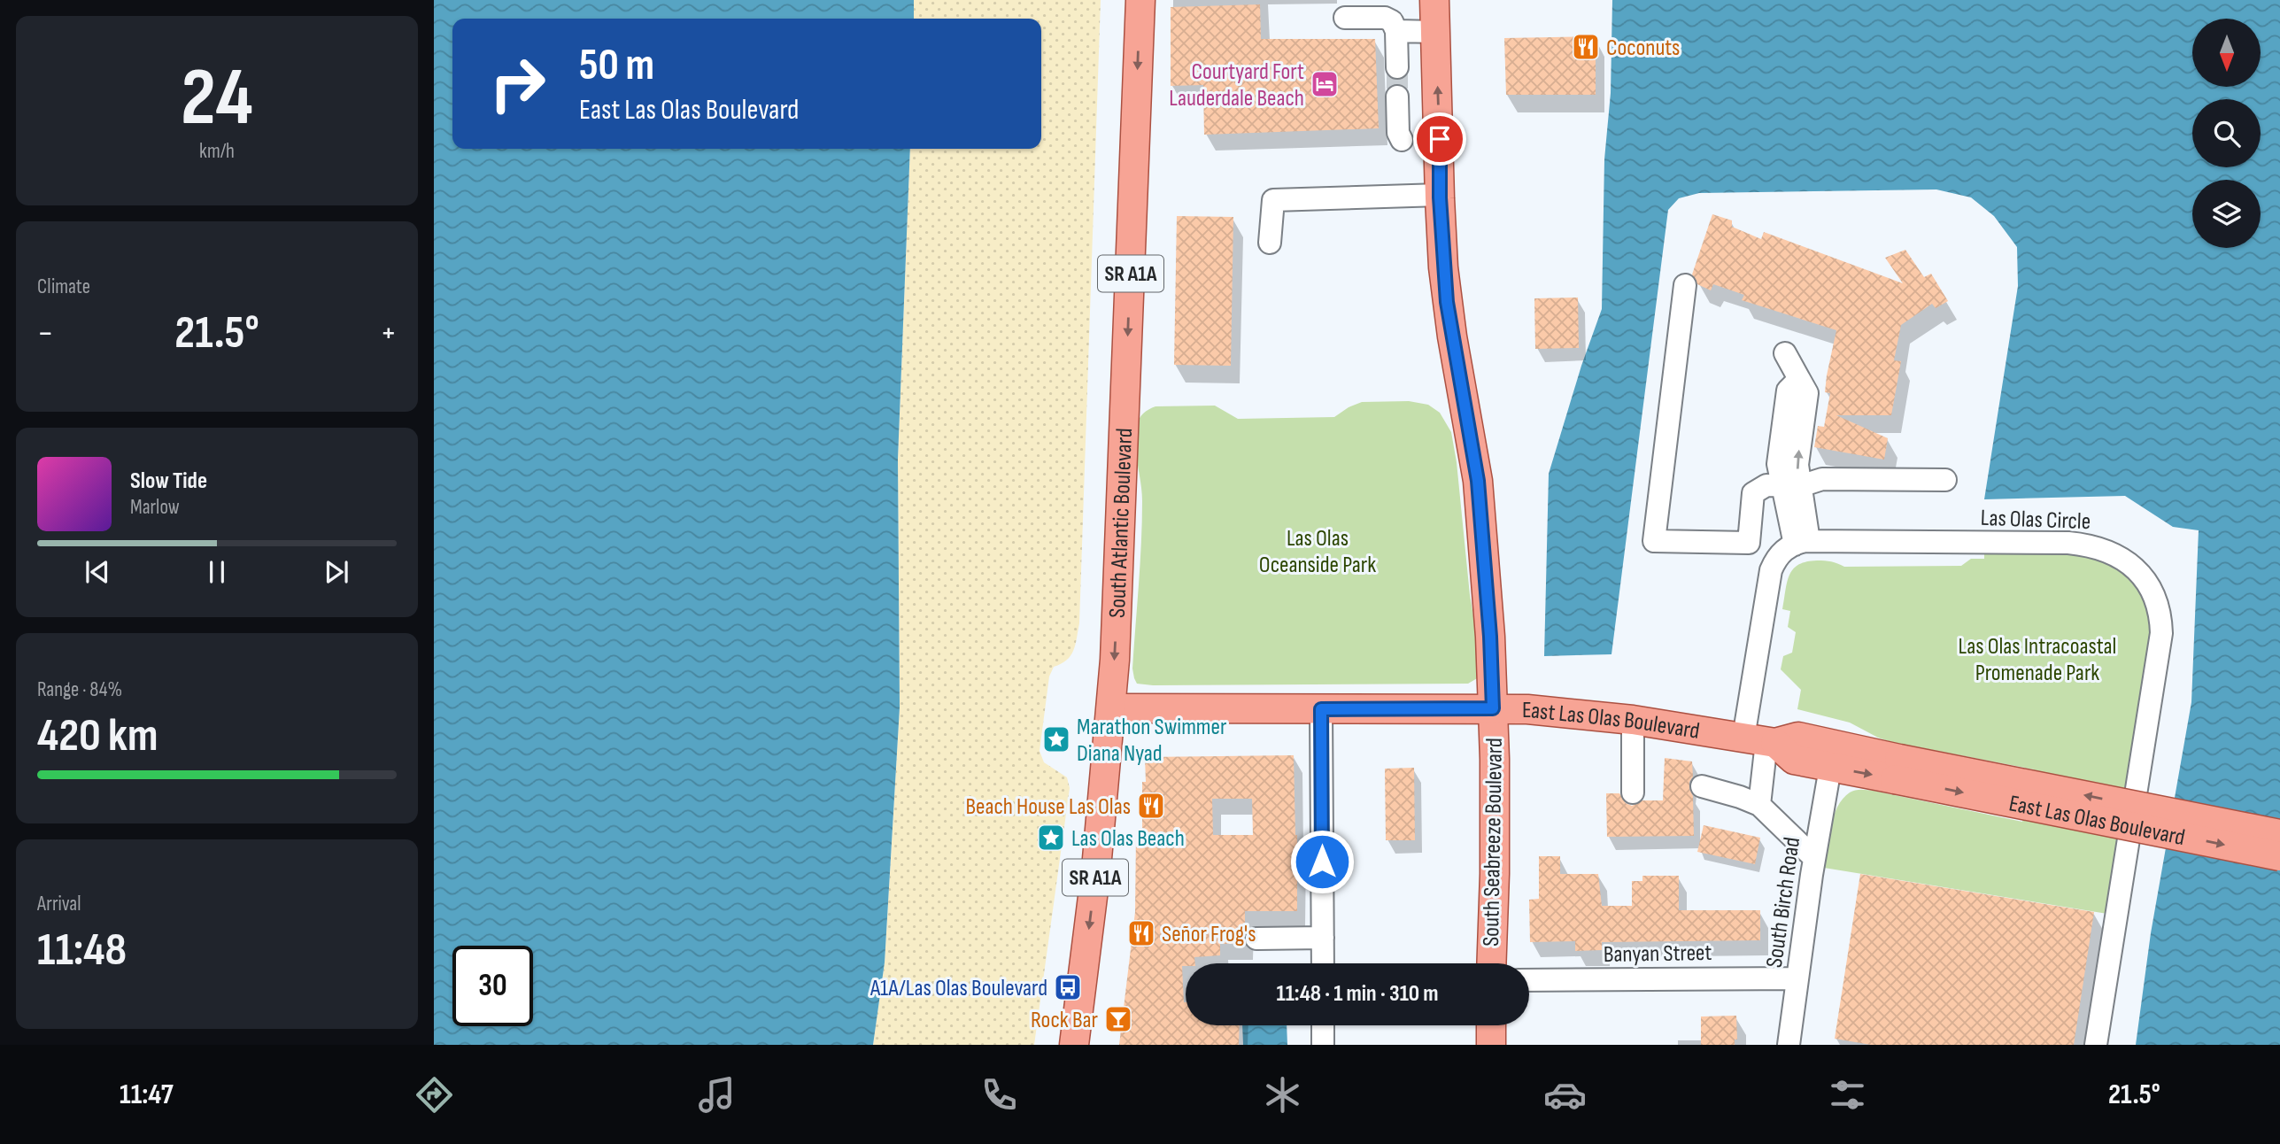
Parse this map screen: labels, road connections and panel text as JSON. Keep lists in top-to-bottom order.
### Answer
{
  "streets": {
    "main road": [
      "SR A1A",
      "South Atlantic Boulevard",
      "East Las Olas Boulevard",
      "South Seabreeze Boulevard"
    ],
    "street": ["Las Olas Circle", "South Birch Road", "Banyan Street"]
  },
  "crossings": [
    ["South Atlantic Boulevard", "East Las Olas Boulevard"],
    ["East Las Olas Boulevard", "South Seabreeze Boulevard"],
    ["East Las Olas Boulevard", "South Birch Road"],
    ["South Birch Road", "Banyan Street"]
  ],
  "one_way": ["South Atlantic Boulevard"],
  "parks": ["Las Olas Oceanside Park", "Las Olas Intracoastal Promenade Park"],
  "places": {
    "restaurant": ["Coconuts", "Beach House Las Olas", "Señor Frog's"],
    "hotel": ["Courtyard Fort Lauderdale Beach"],
    "place": ["Marathon Swimmer Diana Nyad", "Las Olas Beach"],
    "bus stop": ["A1A/Las Olas Boulevard"],
    "bar": ["Rock Bar"]
  },
  "north": "bottom",
  "page": {
    "tile": [
      ["24", "km/h"],
      "Climate",
      ["Range · 84%", "420 km"],
      ["Arrival", "11:48"]
    ],
    "turn": ["50 m", "East Las Olas Boulevard"],
    "heat": ["−", "21.5°", "+"],
    "song": ["Slow Tide", "Marlow"],
    "limit": "30",
    "trip": "11:48 · 1 min · 310 m",
    "tabs": ["11:47", "21.5°"]
  }
}
